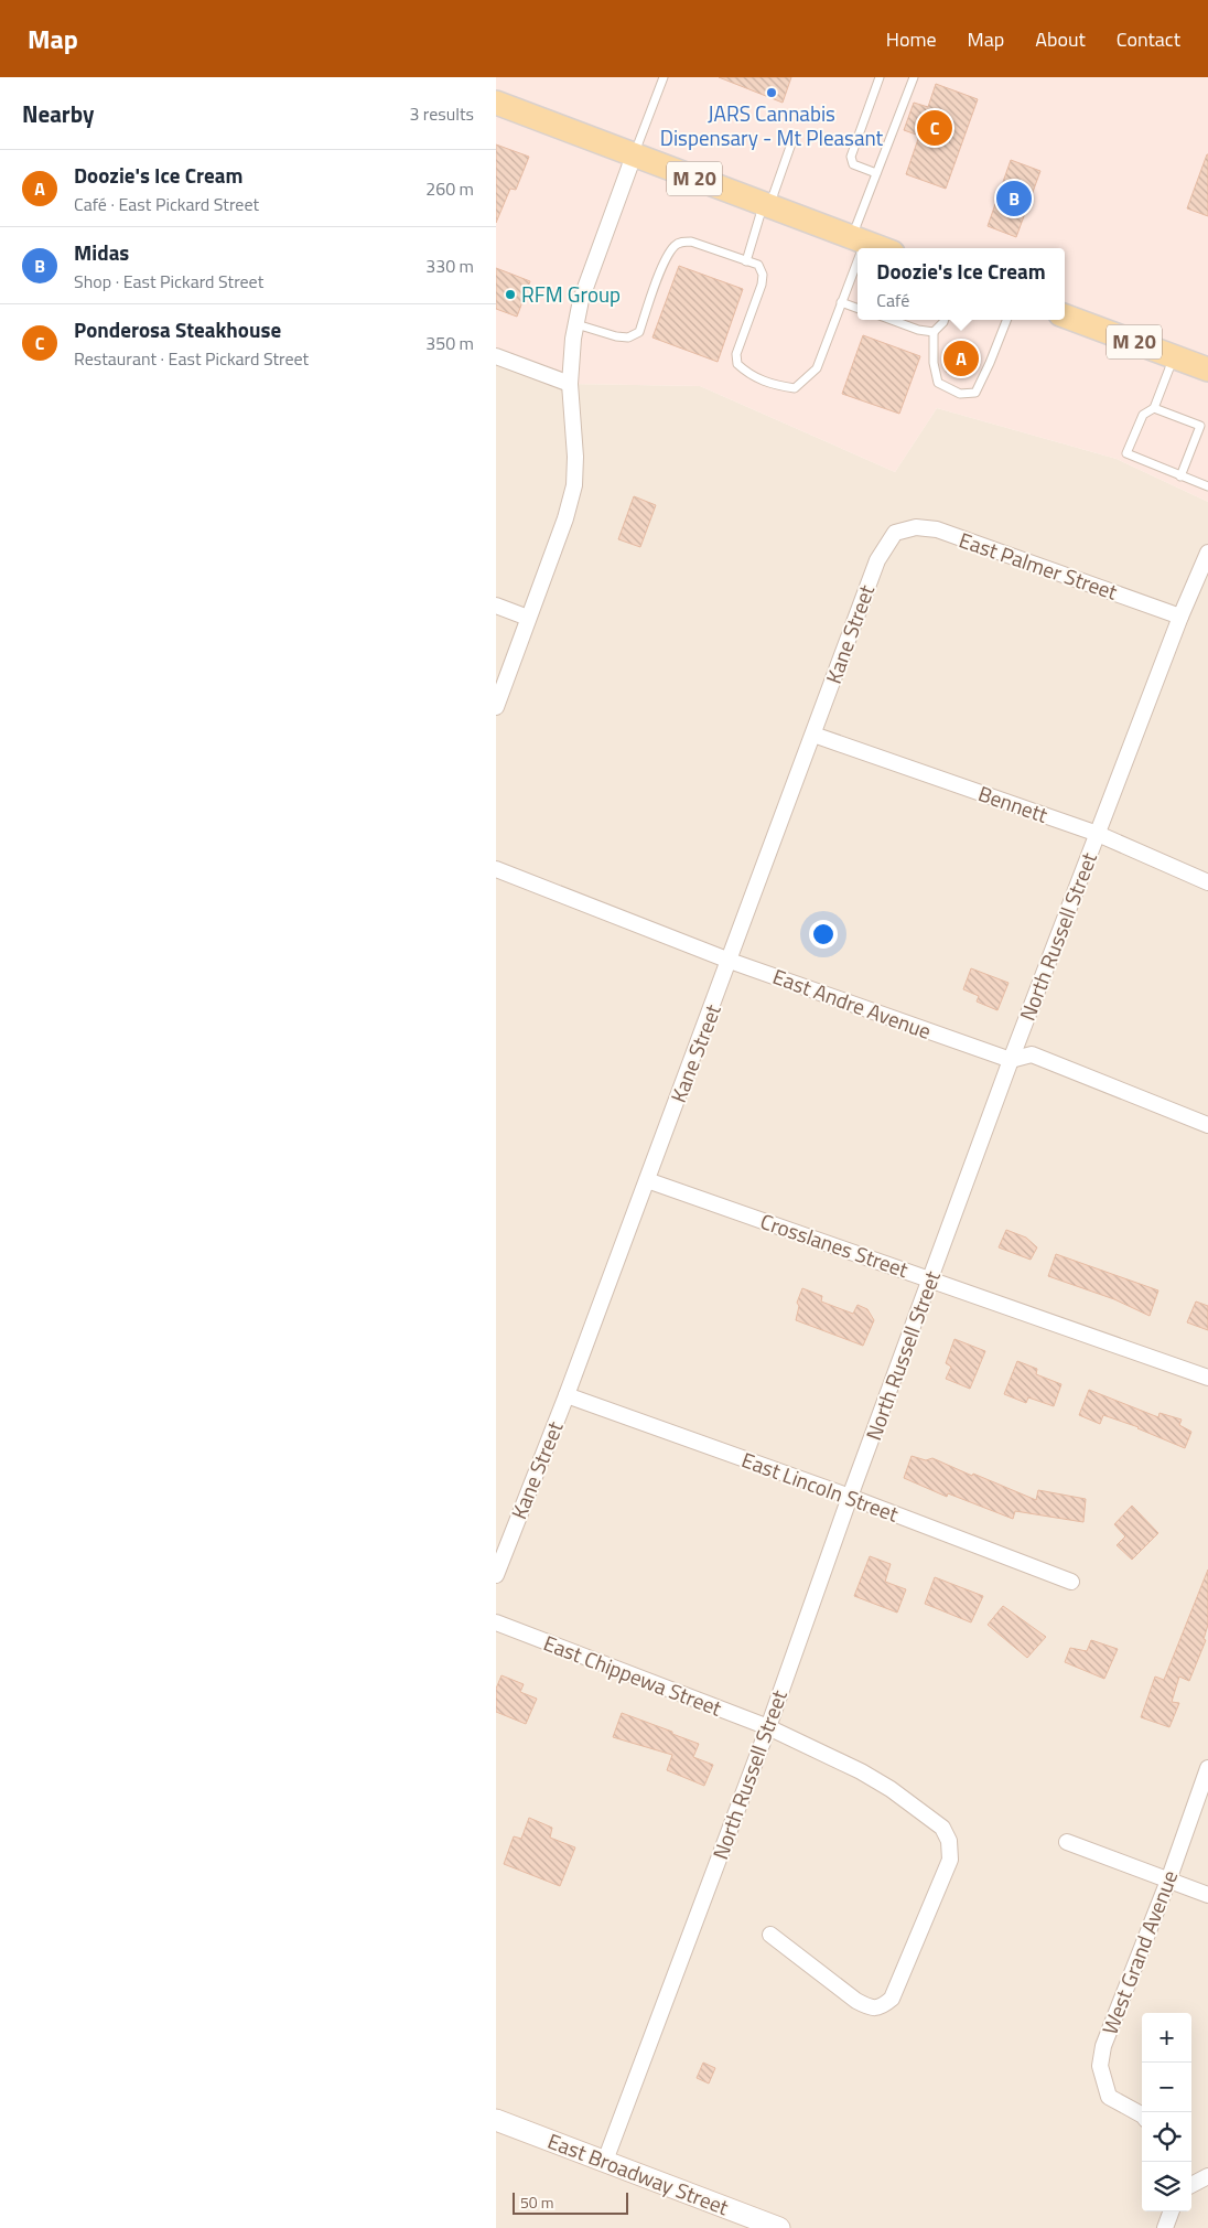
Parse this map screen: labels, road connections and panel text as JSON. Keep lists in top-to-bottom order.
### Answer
{
  "streets": {
    "main road": ["M 20"],
    "street": [
      "East Palmer Street",
      "Kane Street",
      "Bennett",
      "North Russell Street",
      "East Andre Avenue",
      "Crosslanes Street",
      "East Lincoln Street",
      "East Chippewa Street",
      "West Grand Avenue",
      "East Broadway Street"
    ]
  },
  "crossings": [
    ["East Palmer Street", "Kane Street"],
    ["East Palmer Street", "North Russell Street"],
    ["Kane Street", "Bennett"],
    ["Kane Street", "East Andre Avenue"],
    ["Kane Street", "Crosslanes Street"],
    ["Kane Street", "East Lincoln Street"],
    ["Bennett", "North Russell Street"],
    ["North Russell Street", "East Andre Avenue"],
    ["North Russell Street", "Crosslanes Street"],
    ["North Russell Street", "East Lincoln Street"],
    ["North Russell Street", "East Chippewa Street"],
    ["North Russell Street", "East Broadway Street"]
  ],
  "places": ["JARS Cannabis Dispensary - Mt Pleasant", "RFM Group"],
  "scale_bar": "50 m",
  "page": {
    "header": "Map",
    "nav": [
      "Home",
      "Map",
      "About",
      "Contact"
    ],
    "heading": ["Nearby", "3 results"],
    "pins": ["C", "B", "A"],
    "list": [
      {
        "mark": "A",
        "name": "Doozie's Ice Cream",
        "note": "Café · East Pickard Street",
        "value": "260 m"
      },
      {
        "mark": "B",
        "name": "Midas",
        "note": "Shop · East Pickard Street",
        "value": "330 m"
      },
      {
        "mark": "C",
        "name": "Ponderosa Steakhouse",
        "note": "Restaurant · East Pickard Street",
        "value": "350 m"
      }
    ],
    "popup": ["Doozie's Ice Cream", "Café"],
    "map_buttons": ["+", "−"],
    "scale": "50 m"
  }
}
